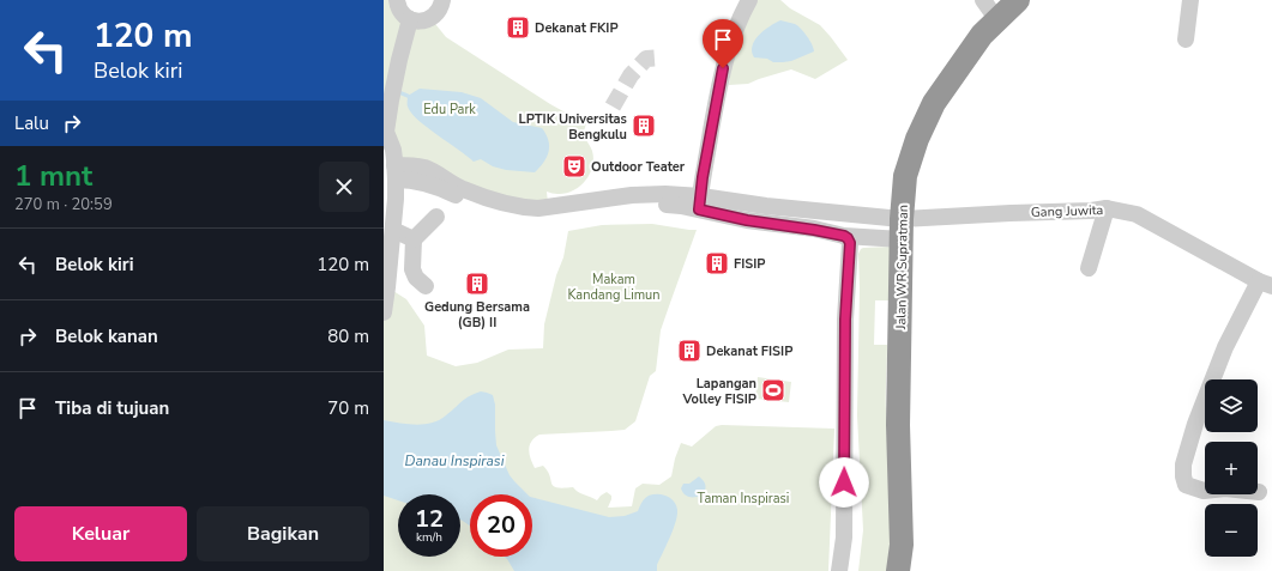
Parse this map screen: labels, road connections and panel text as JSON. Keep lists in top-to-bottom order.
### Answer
{
  "streets": {
    "highway": ["Jalan WR Supratman"],
    "street": ["Gang Juwita"]
  },
  "crossings": [
    ["Gang Juwita", "Jalan WR Supratman"]
  ],
  "water": ["Danau Inspirasi"],
  "parks": ["Edu Park", "Makam Kandang Limun", "Taman Inspirasi"],
  "places": {
    "building": [
      "Dekanat FKIP",
      "LPTIK Universitas Bengkulu",
      "FISIP",
      "Gedung Bersama (GB) II",
      "Dekanat FISIP"
    ],
    "theatre": ["Outdoor Teater"],
    "sports": ["Lapangan Volley FISIP"]
  },
  "page": {
    "turn": ["120 m", "Belok kiri"],
    "then": "Lalu",
    "heading": ["1 mnt", "270 m · 20:59"],
    "list": [
      {
        "name": "Belok kiri",
        "value": "120 m"
      },
      {
        "name": "Belok kanan",
        "value": "80 m"
      },
      {
        "name": "Tiba di tujuan",
        "value": "70 m"
      }
    ],
    "map_buttons": ["+", "−"],
    "speed": "12 km/h",
    "limit": "20",
    "buttons": ["Keluar", "Bagikan"]
  }
}
